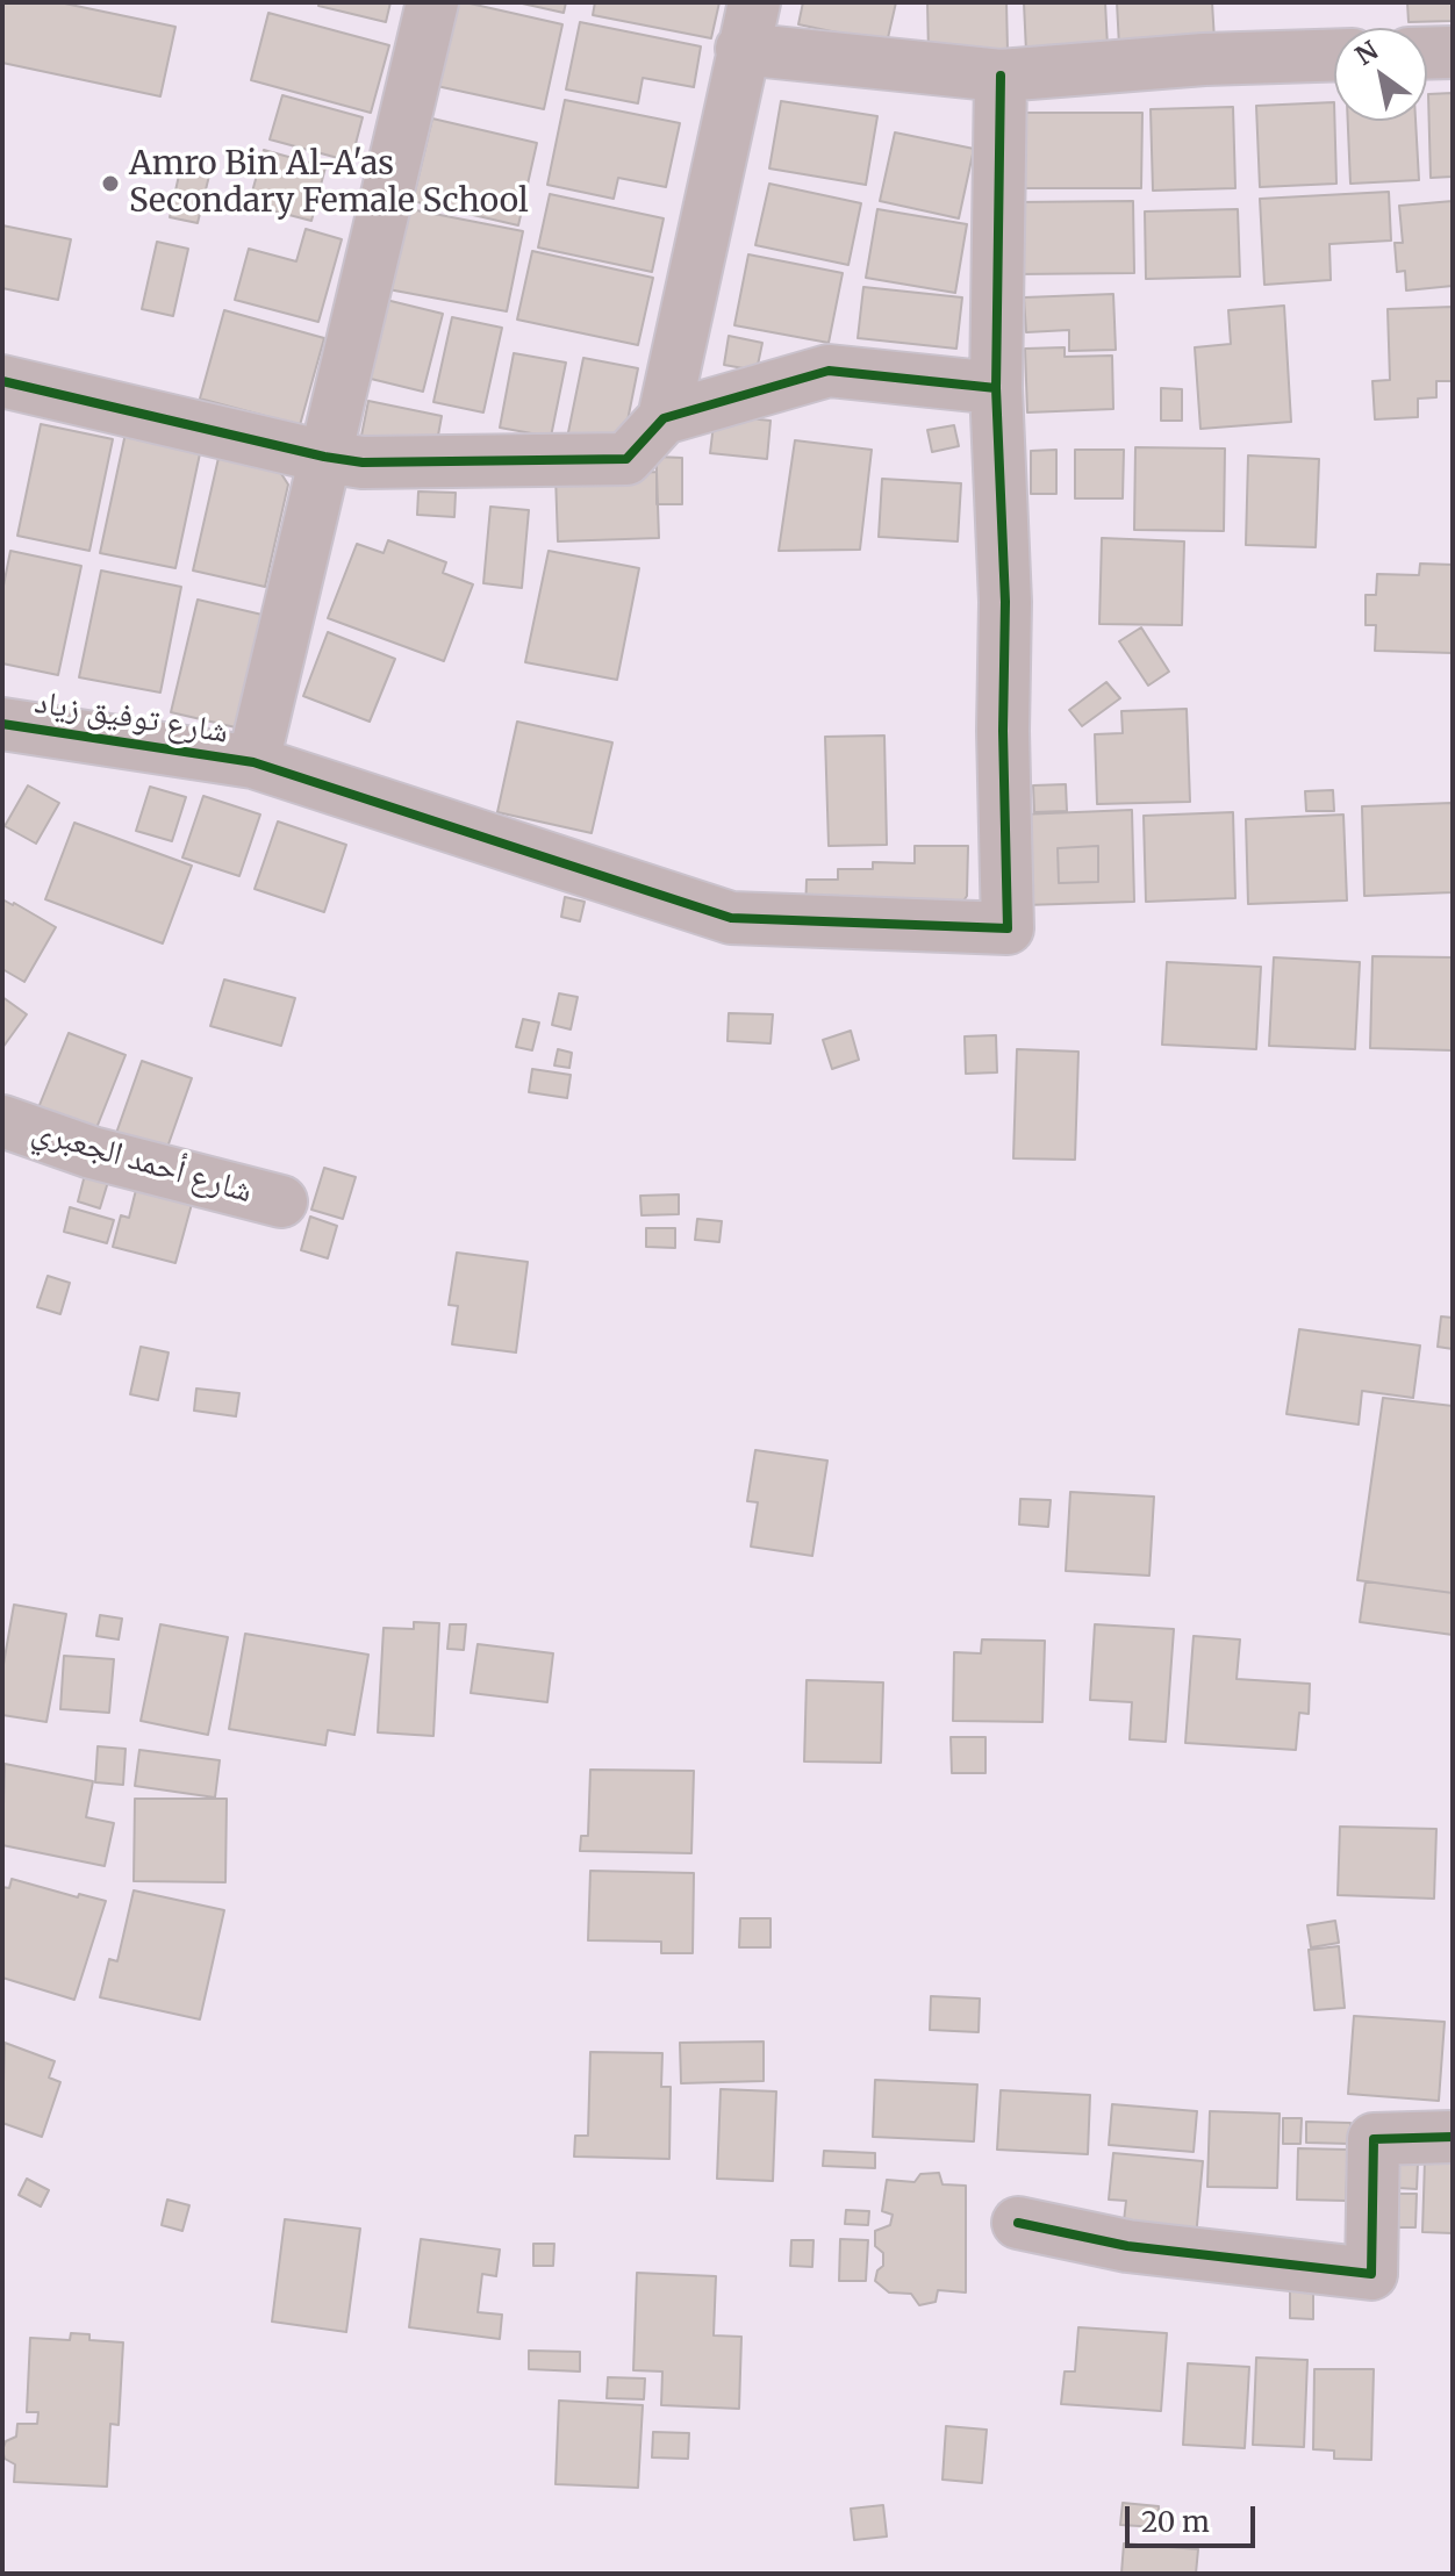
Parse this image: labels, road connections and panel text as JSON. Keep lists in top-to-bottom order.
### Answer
{
  "streets": {
    "street": ["شارع توفيق زياد", "شارع أحمد الجعبري"]
  },
  "places": ["Amro Bin Al-A'as Secondary Female School"],
  "scale_bar": "20 m",
  "north": "top left"
}
